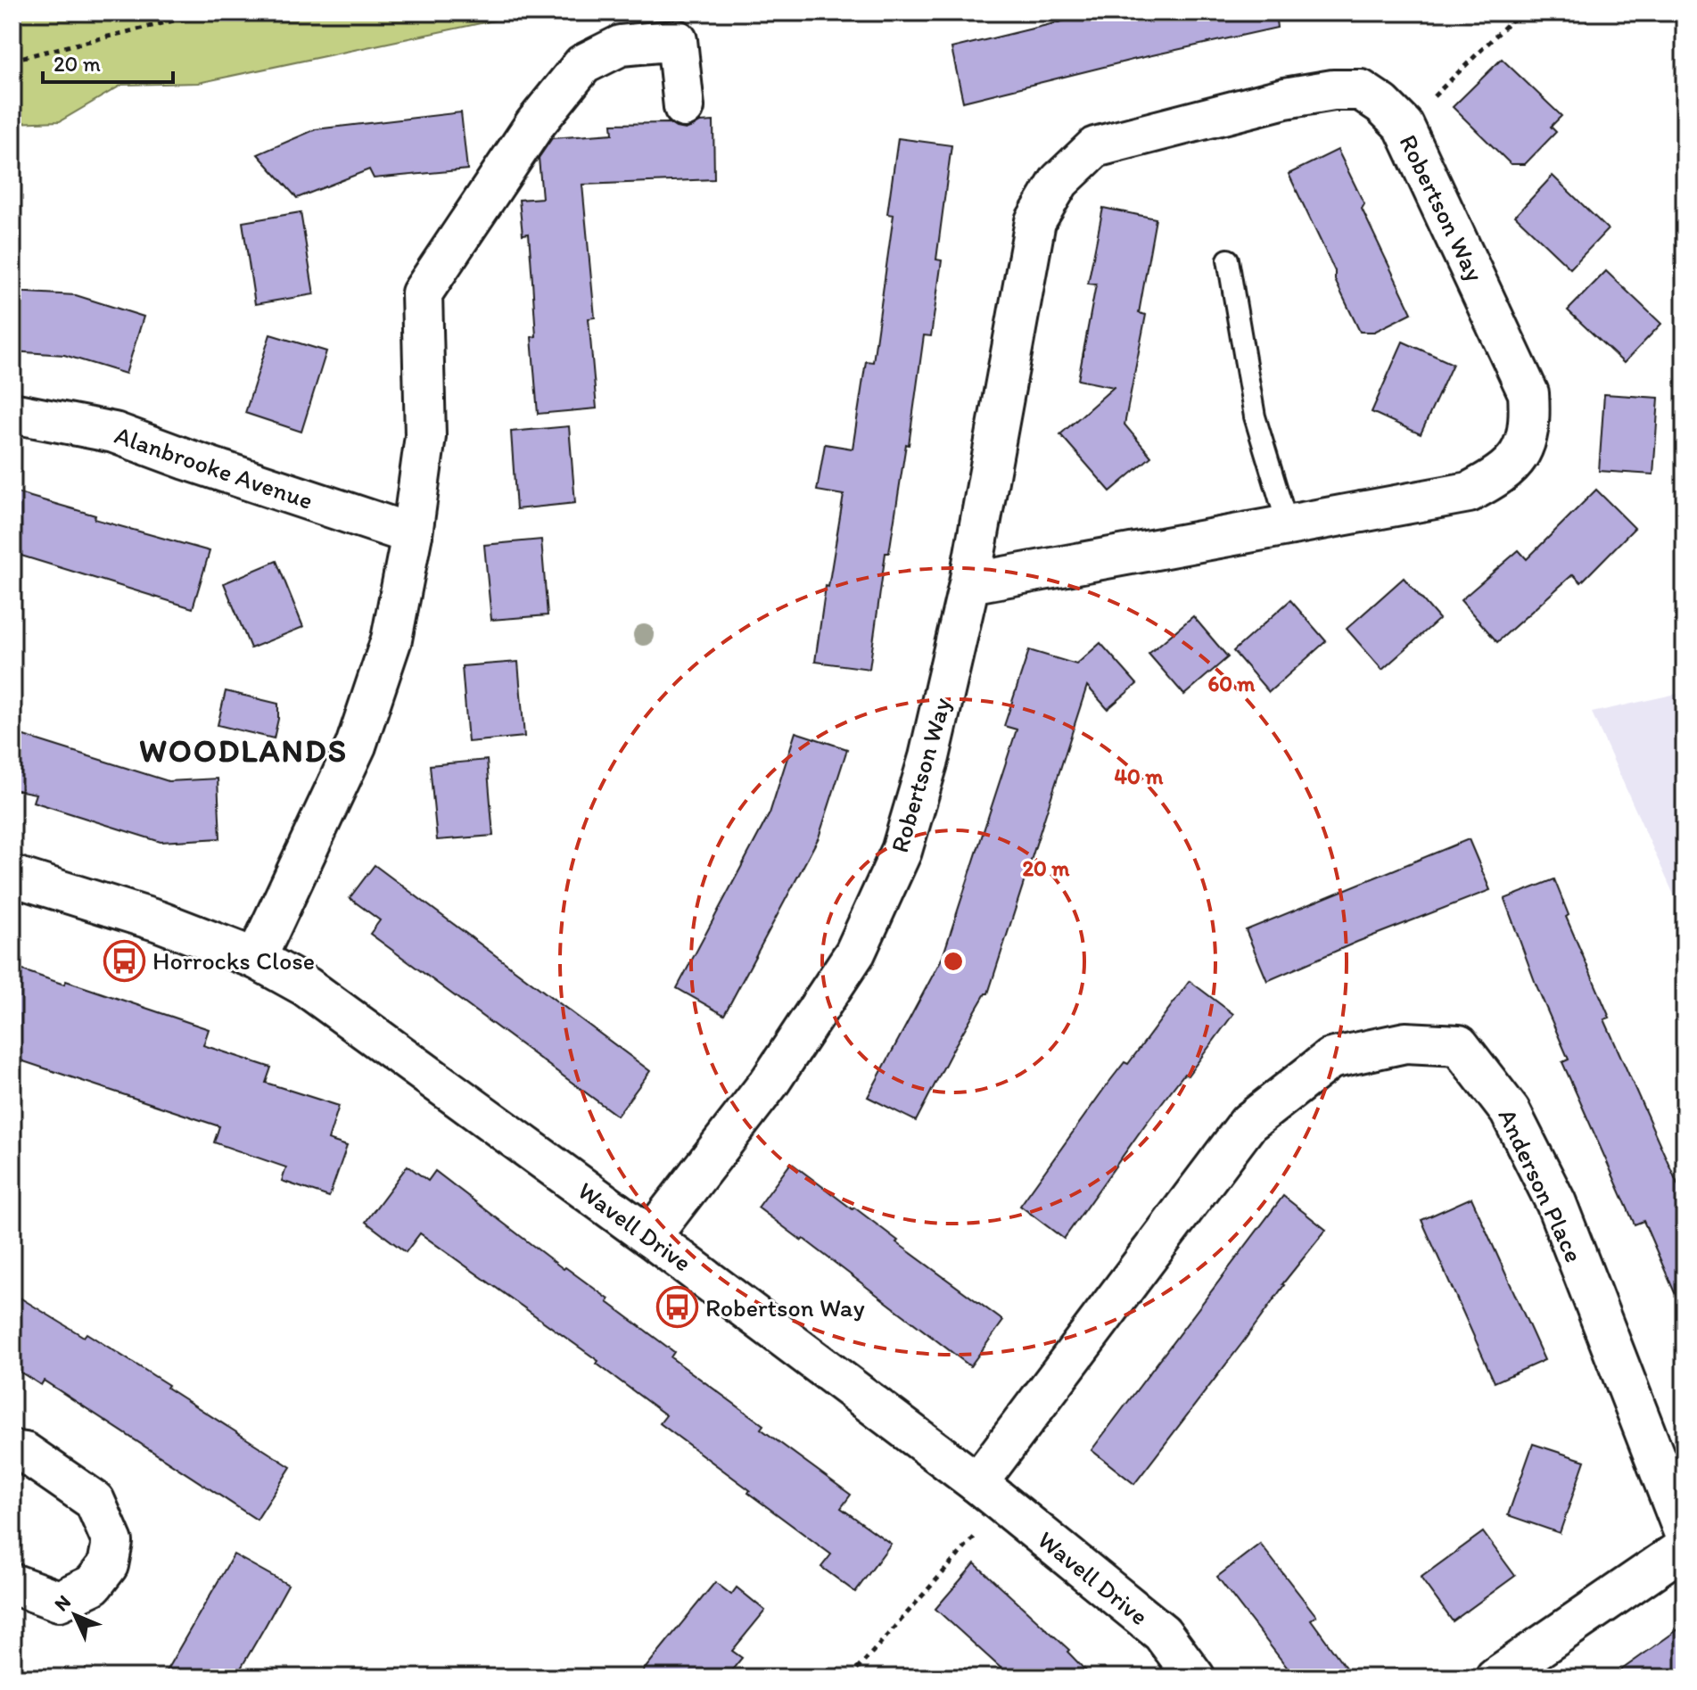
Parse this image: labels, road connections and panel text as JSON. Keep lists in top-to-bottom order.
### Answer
{
  "streets": {
    "street": [
      "Robertson Way",
      "Alanbrooke Avenue",
      "Anderson Place",
      "Wavell Drive"
    ]
  },
  "crossings": [
    ["Robertson Way", "Wavell Drive"],
    ["Anderson Place", "Wavell Drive"]
  ],
  "districts": ["WOODLANDS"],
  "places": {
    "bus stop": ["Horrocks Close", "Robertson Way"]
  },
  "scale_bar": "20 m",
  "north": "top left",
  "rings": ["60 m", "40 m", "20 m"]
}
